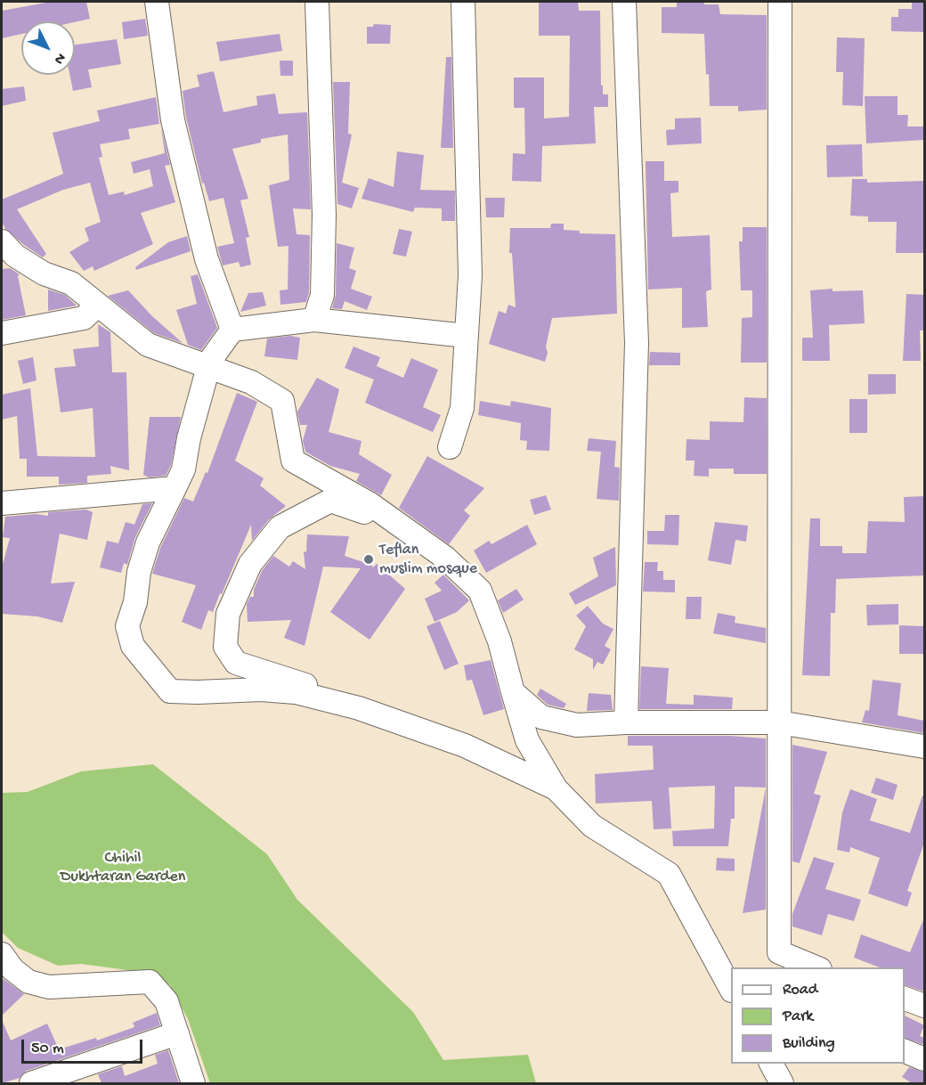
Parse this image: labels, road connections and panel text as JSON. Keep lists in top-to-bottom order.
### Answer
{
  "parks": ["Chihil Dukhtaran Garden"],
  "places": ["Teflan muslim mosque"],
  "legend": ["Road", "Park", "Building"],
  "scale_bar": "50 m",
  "north": "bottom right"
}
